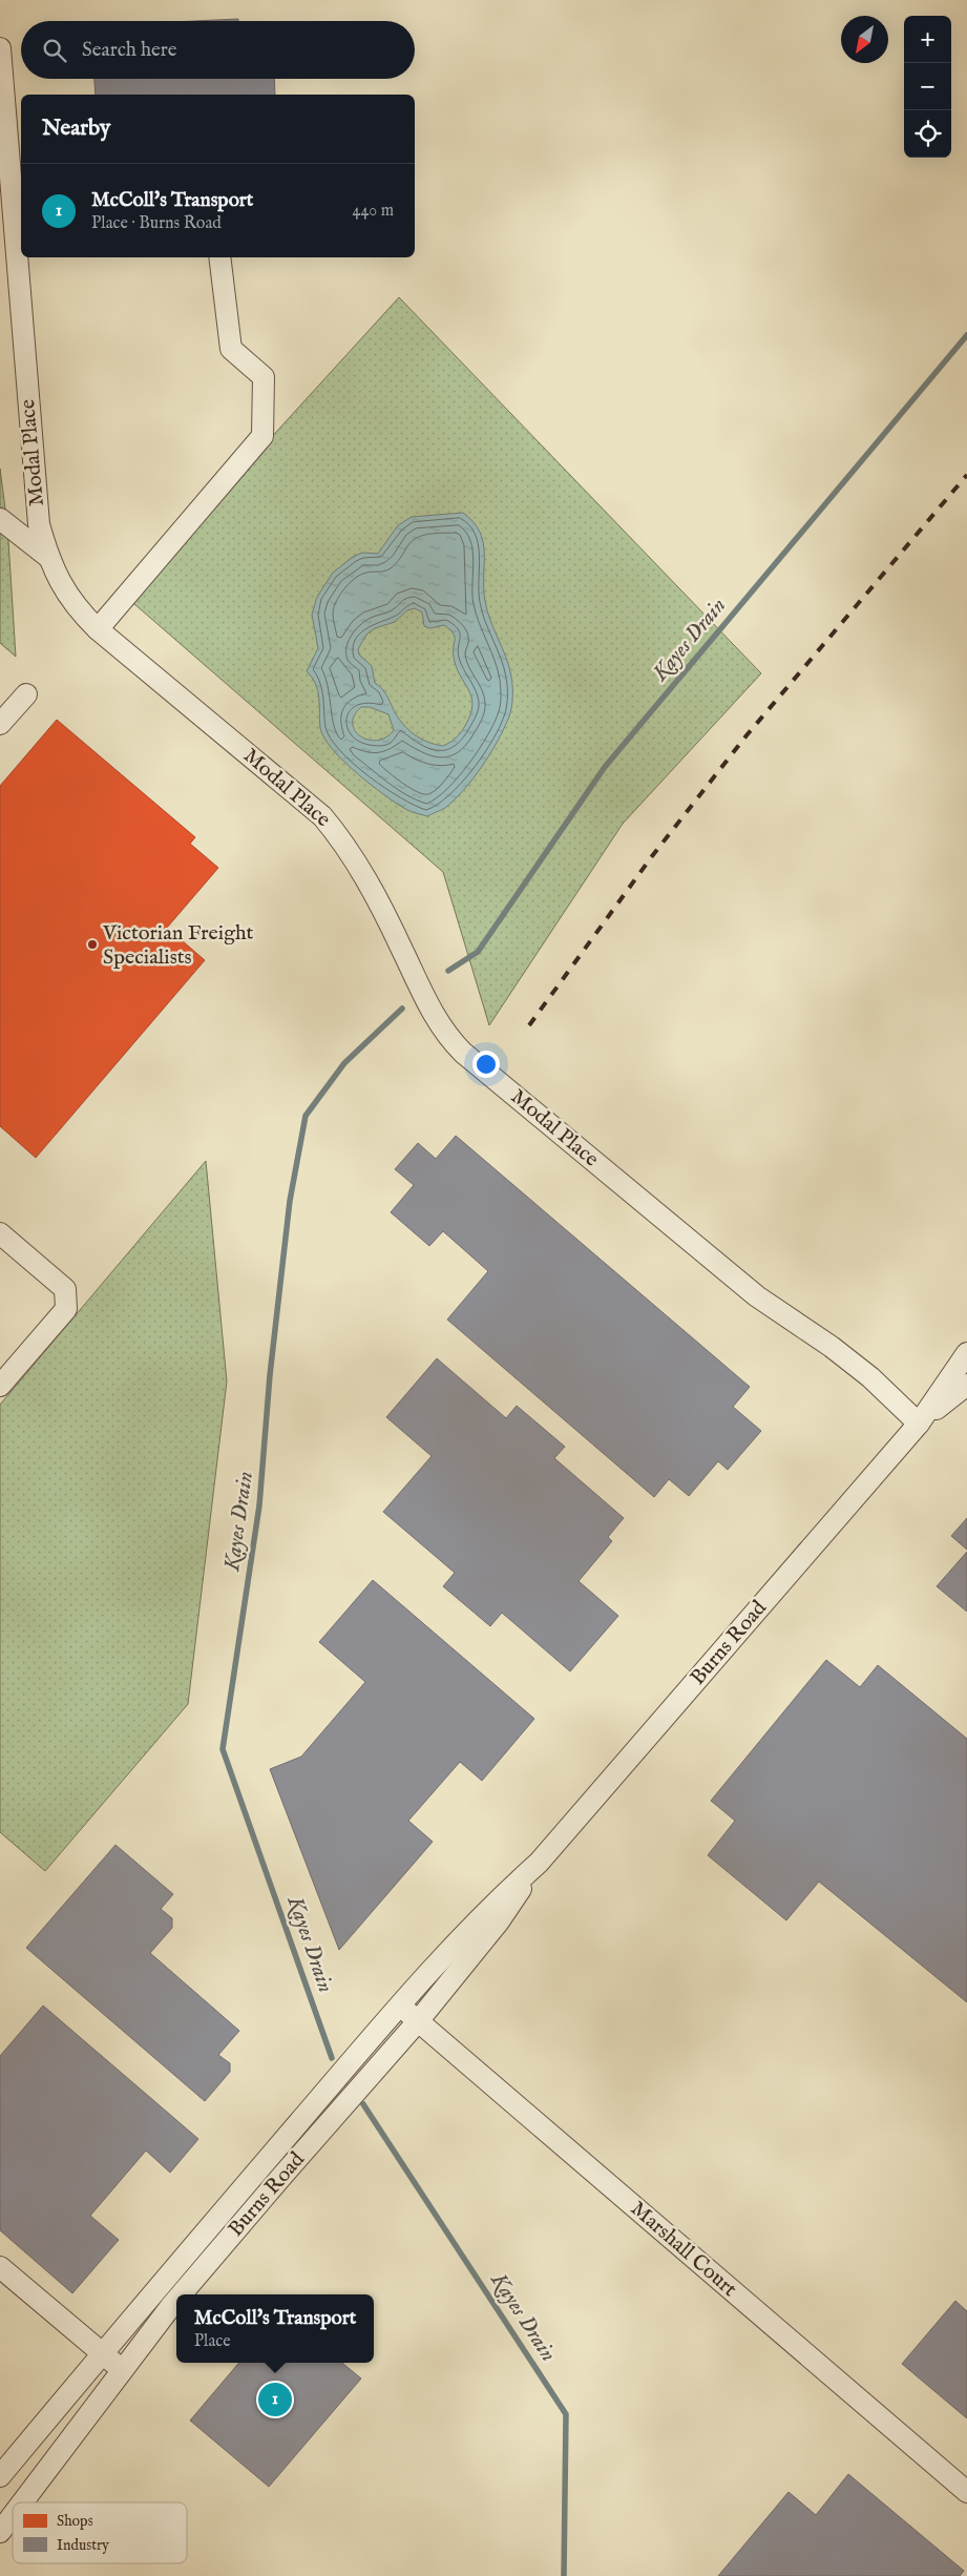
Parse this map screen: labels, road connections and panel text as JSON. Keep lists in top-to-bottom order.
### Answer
{
  "streets": {
    "street": ["Modal Place", "Burns Road", "Marshall Court"]
  },
  "crossings": [
    ["Modal Place", "Burns Road"],
    ["Burns Road", "Marshall Court"]
  ],
  "water": ["Kayes Drain"],
  "places": ["Victorian Freight Specialists"],
  "legend": ["Shops", "Industry"],
  "north": "bottom left",
  "page": {
    "map_buttons": ["+", "−"],
    "search": "Search here",
    "heading": "Nearby",
    "list": [
      {
        "mark": "1",
        "name": "McColl's Transport",
        "note": "Place · Burns Road",
        "value": "440 m"
      }
    ],
    "popup": ["McColl's Transport", "Place"],
    "pins": "1"
  }
}
